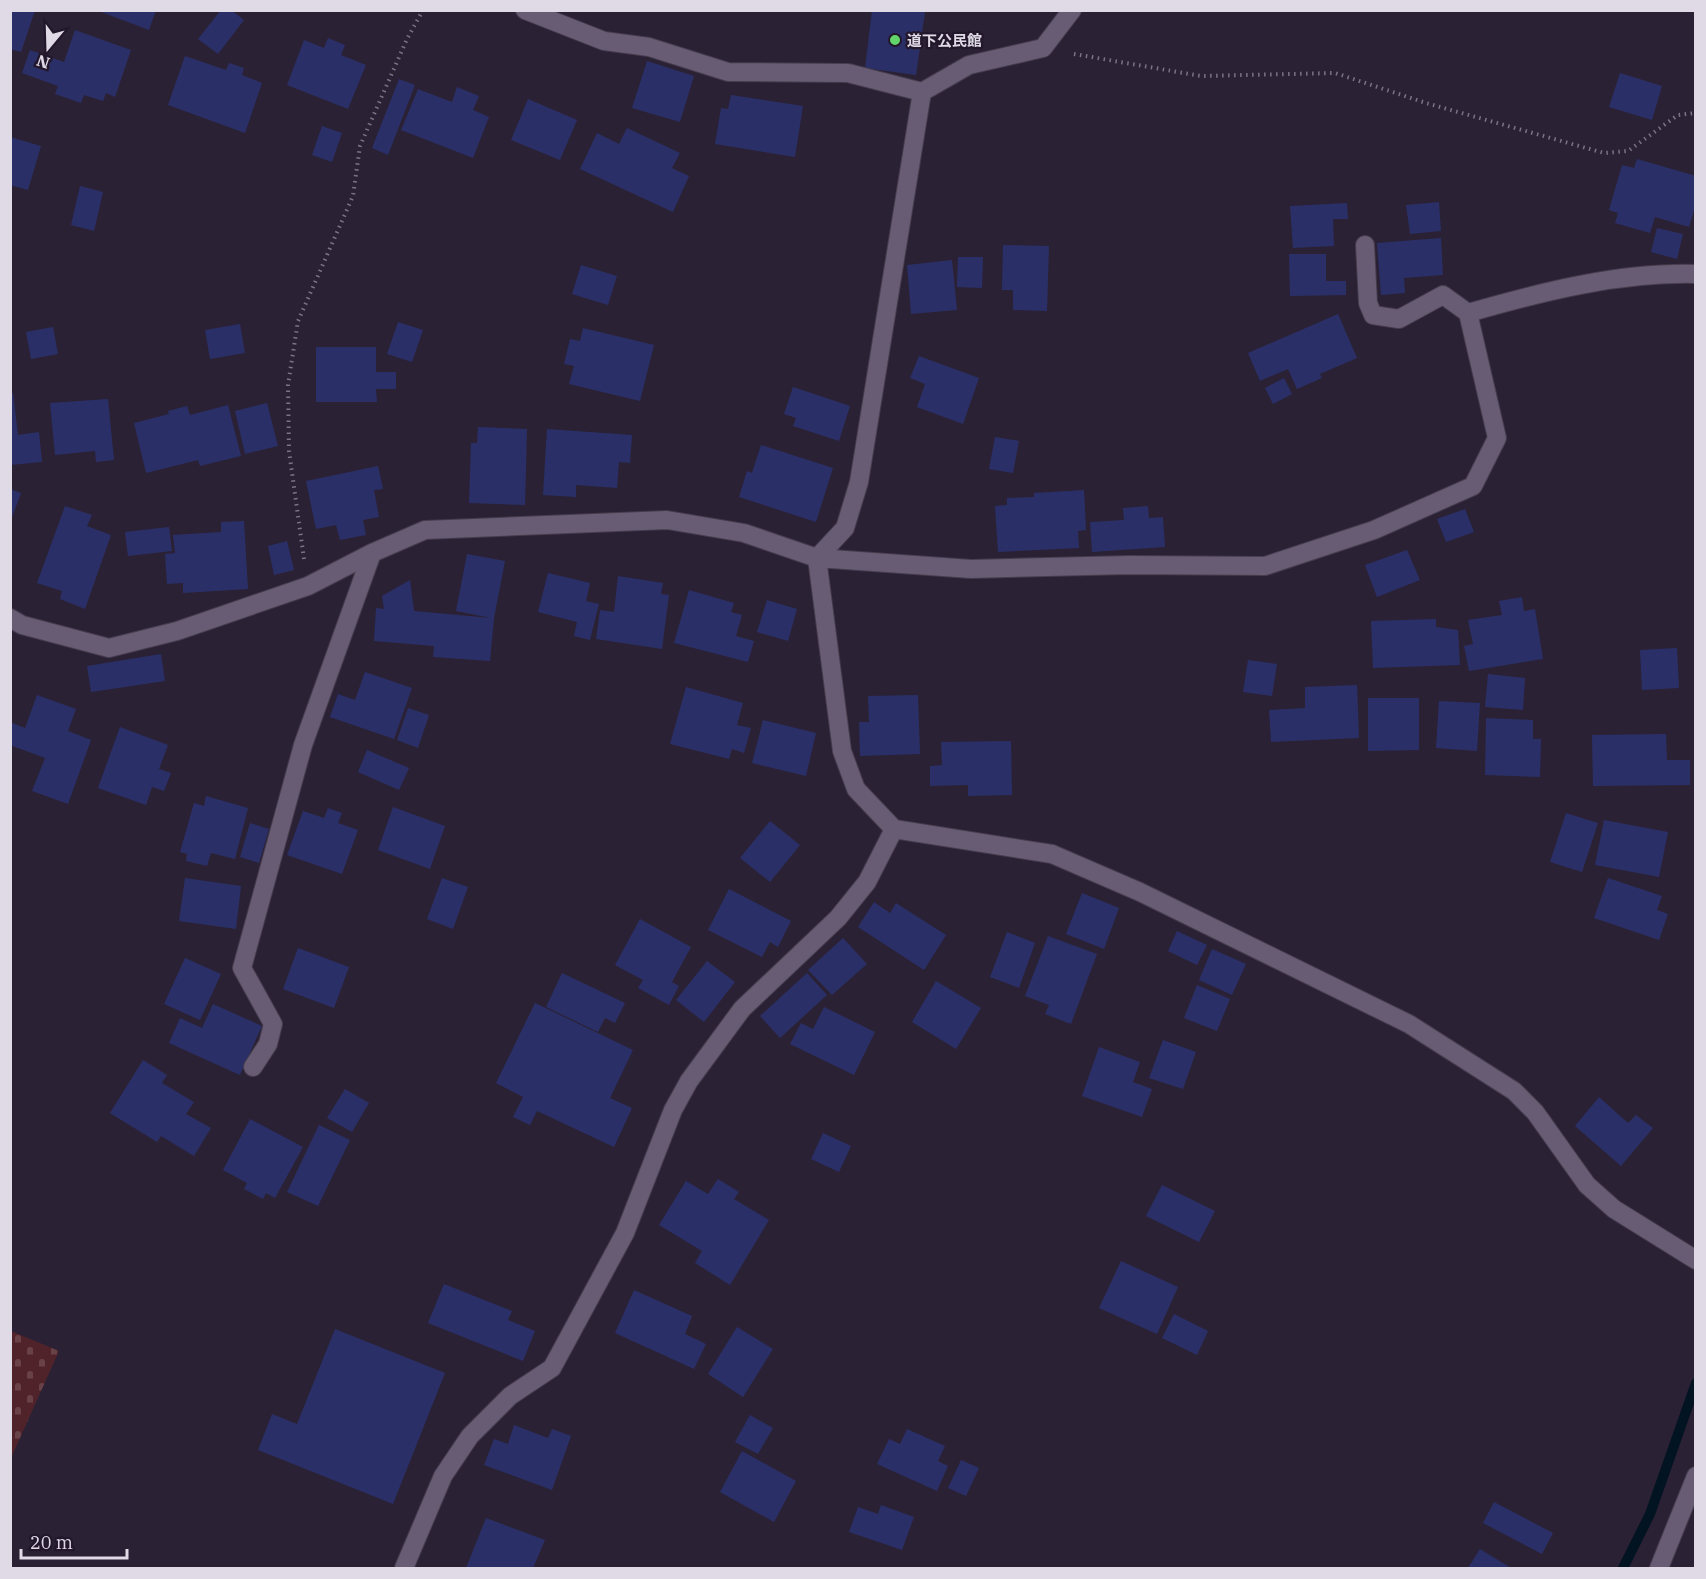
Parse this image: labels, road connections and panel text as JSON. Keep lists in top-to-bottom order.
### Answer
{
  "places": ["道下公民館"],
  "scale_bar": "20 m",
  "north": "bottom"
}
